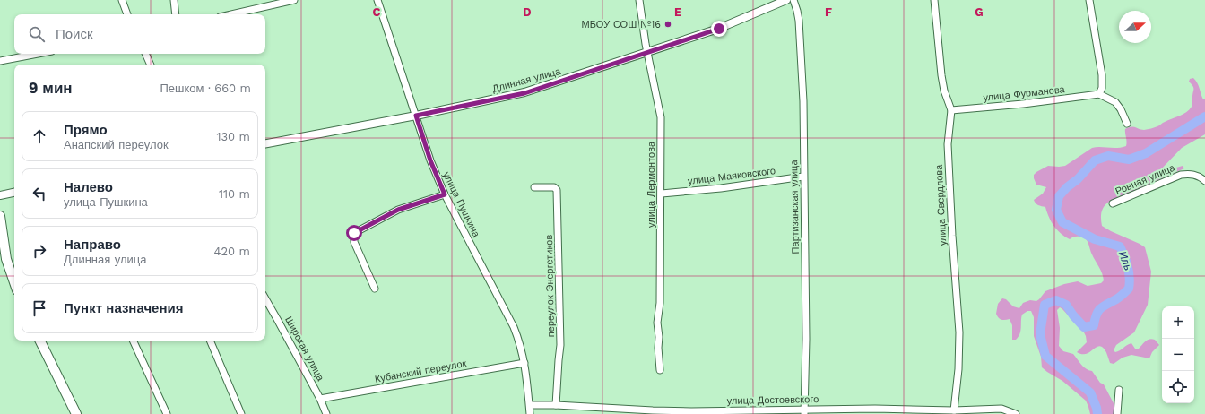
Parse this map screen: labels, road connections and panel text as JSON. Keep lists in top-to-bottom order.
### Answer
{
  "streets": {
    "main road": ["Длинная улица"],
    "street": [
      "улица Фурманова",
      "улица Маяковского",
      "Ровная улица",
      "улица Лермонтова",
      "улица Пушкина",
      "улица Свердлова",
      "Партизанская улица",
      "переулок Энергетиков",
      "Широкая улица",
      "Кубанский переулок",
      "улица Достоевского"
    ]
  },
  "crossings": [
    ["Длинная улица", "улица Лермонтова"],
    ["Длинная улица", "улица Пушкина"],
    ["улица Фурманова", "улица Свердлова"],
    ["улица Маяковского", "улица Лермонтова"],
    ["улица Маяковского", "Партизанская улица"],
    ["улица Пушкина", "Кубанский переулок"],
    ["улица Пушкина", "улица Достоевского"],
    ["улица Свердлова", "улица Достоевского"],
    ["Партизанская улица", "улица Достоевского"],
    ["переулок Энергетиков", "улица Достоевского"],
    ["Широкая улица", "Кубанский переулок"]
  ],
  "water": ["Иль"],
  "places": ["МБОУ СОШ №16"],
  "north": "right",
  "page": {
    "search": "Поиск",
    "heading": ["9 мин", "Пешком · 660 m"],
    "list": [
      ["Прямо", "Анапский переулок", "130 m"],
      ["Налево", "улица Пушкина", "110 m"],
      ["Направо", "Длинная улица", "420 m"],
      "Пункт назначения"
    ],
    "map_buttons": ["+", "−"]
  },
  "grid": {
    "columns": [
      "C",
      "D",
      "E",
      "F",
      "G"
    ]
  }
}
